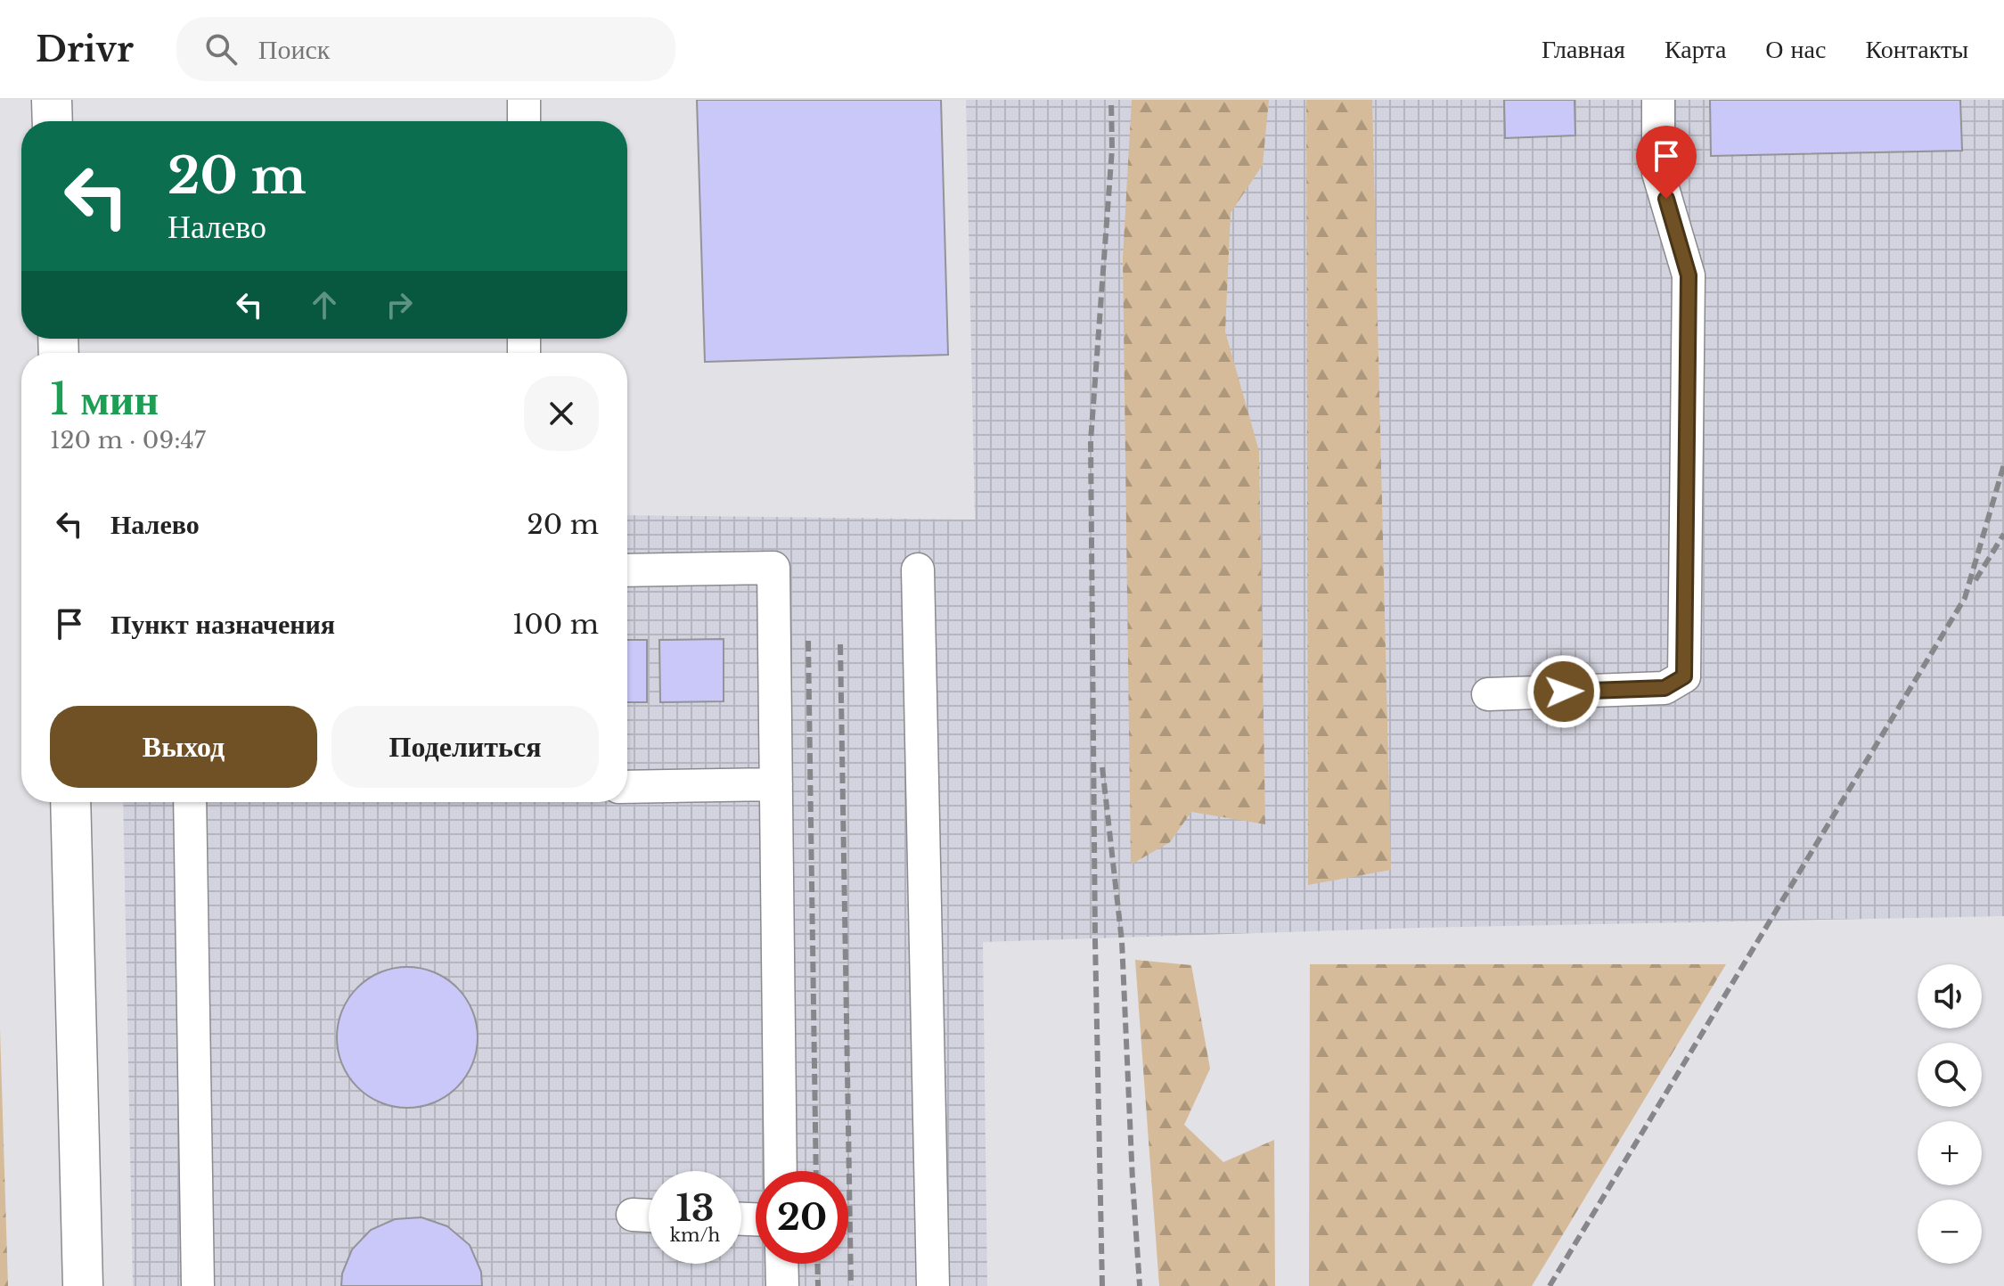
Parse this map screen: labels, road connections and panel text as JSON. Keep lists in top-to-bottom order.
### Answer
{
  "page": {
    "header": "Drivr",
    "search": "Поиск",
    "nav": [
      "Главная",
      "Карта",
      "О нас",
      "Контакты"
    ],
    "turn": ["20 m", "Налево"],
    "heading": ["1 мин", "120 m · 09:47"],
    "list": [
      {
        "name": "Налево",
        "value": "20 m"
      },
      {
        "name": "Пункт назначения",
        "value": "100 m"
      }
    ],
    "buttons": ["Выход", "Поделиться"],
    "map_buttons": ["+", "−"],
    "speed": "13 km/h",
    "limit": "20"
  }
}
